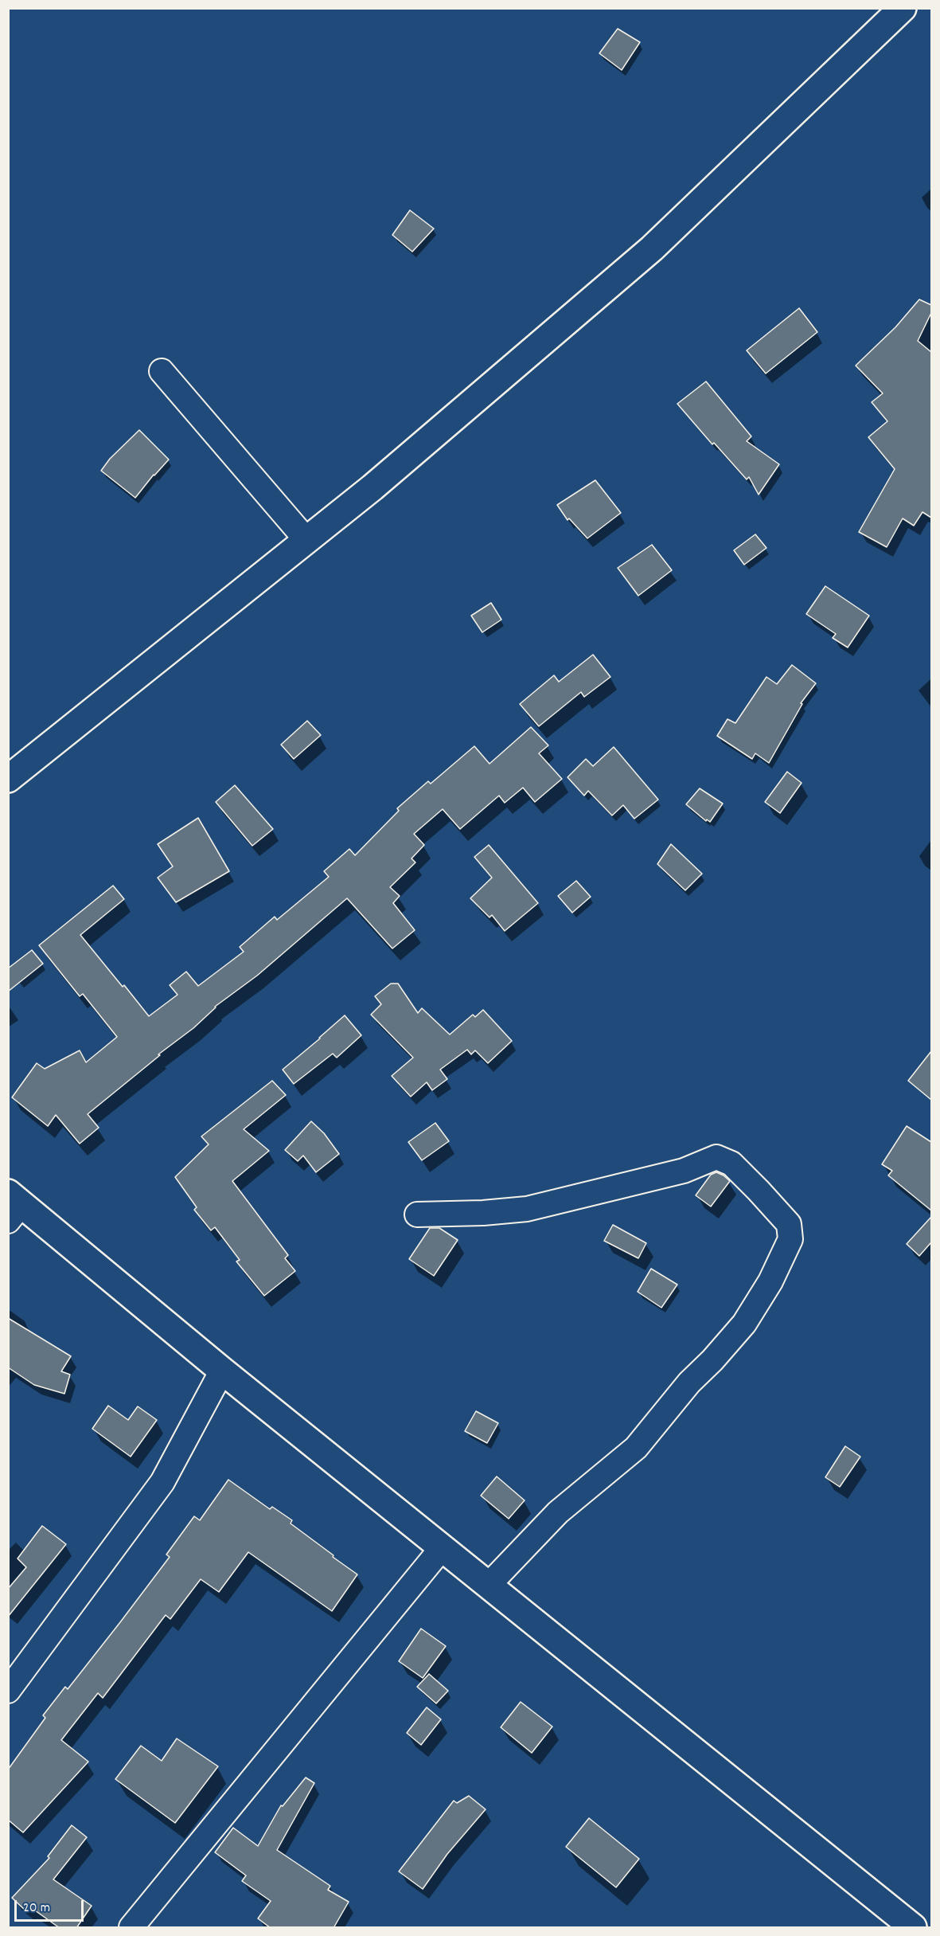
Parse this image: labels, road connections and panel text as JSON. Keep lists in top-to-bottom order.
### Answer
{
  "scale_bar": "20 m"
}
